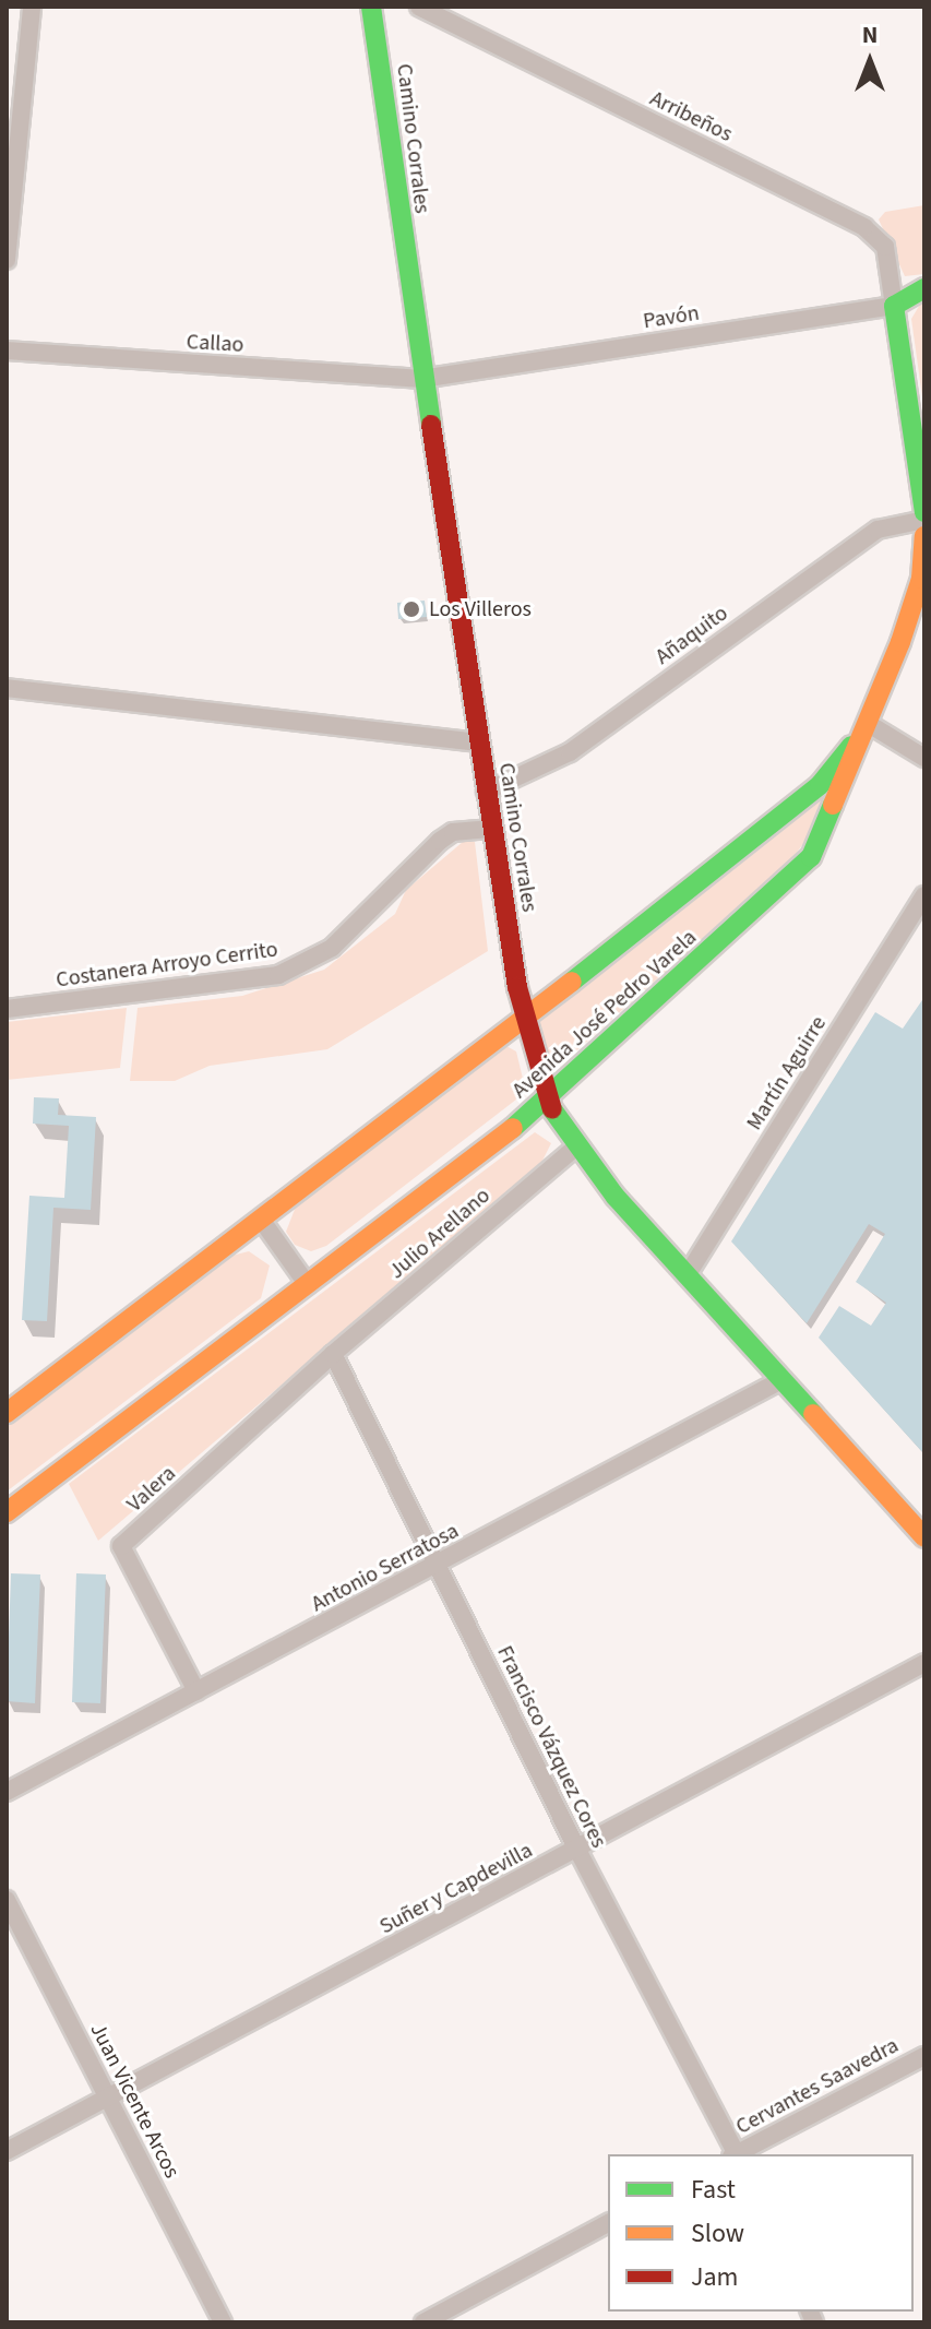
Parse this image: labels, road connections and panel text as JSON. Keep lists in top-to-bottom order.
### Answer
{
  "streets": {
    "street": [
      "Arribeños",
      "Camino Corrales",
      "Pavón",
      "Callao",
      "Añaquito",
      "Costanera Arroyo Cerrito",
      "Avenida José Pedro Varela",
      "Martín Aguirre",
      "Julio Arellano",
      "Valera",
      "Antonio Serratosa",
      "Francisco Vázquez Cores",
      "Suñer y Capdevilla",
      "Cervantes Saavedra",
      "Juan Vicente Arcos"
    ]
  },
  "crossings": [
    ["Arribeños", "Pavón"],
    ["Camino Corrales", "Pavón"],
    ["Camino Corrales", "Callao"],
    ["Camino Corrales", "Añaquito"],
    ["Camino Corrales", "Costanera Arroyo Cerrito"],
    ["Camino Corrales", "Avenida José Pedro Varela"],
    ["Camino Corrales", "Martín Aguirre"],
    ["Camino Corrales", "Julio Arellano"],
    ["Camino Corrales", "Antonio Serratosa"],
    ["Pavón", "Callao"],
    ["Julio Arellano", "Valera"],
    ["Julio Arellano", "Francisco Vázquez Cores"],
    ["Valera", "Antonio Serratosa"],
    ["Valera", "Francisco Vázquez Cores"],
    ["Antonio Serratosa", "Francisco Vázquez Cores"],
    ["Francisco Vázquez Cores", "Suñer y Capdevilla"],
    ["Suñer y Capdevilla", "Juan Vicente Arcos"]
  ],
  "places": ["Los Villeros"],
  "legend": ["Fast", "Slow", "Jam"],
  "north": "top"
}
